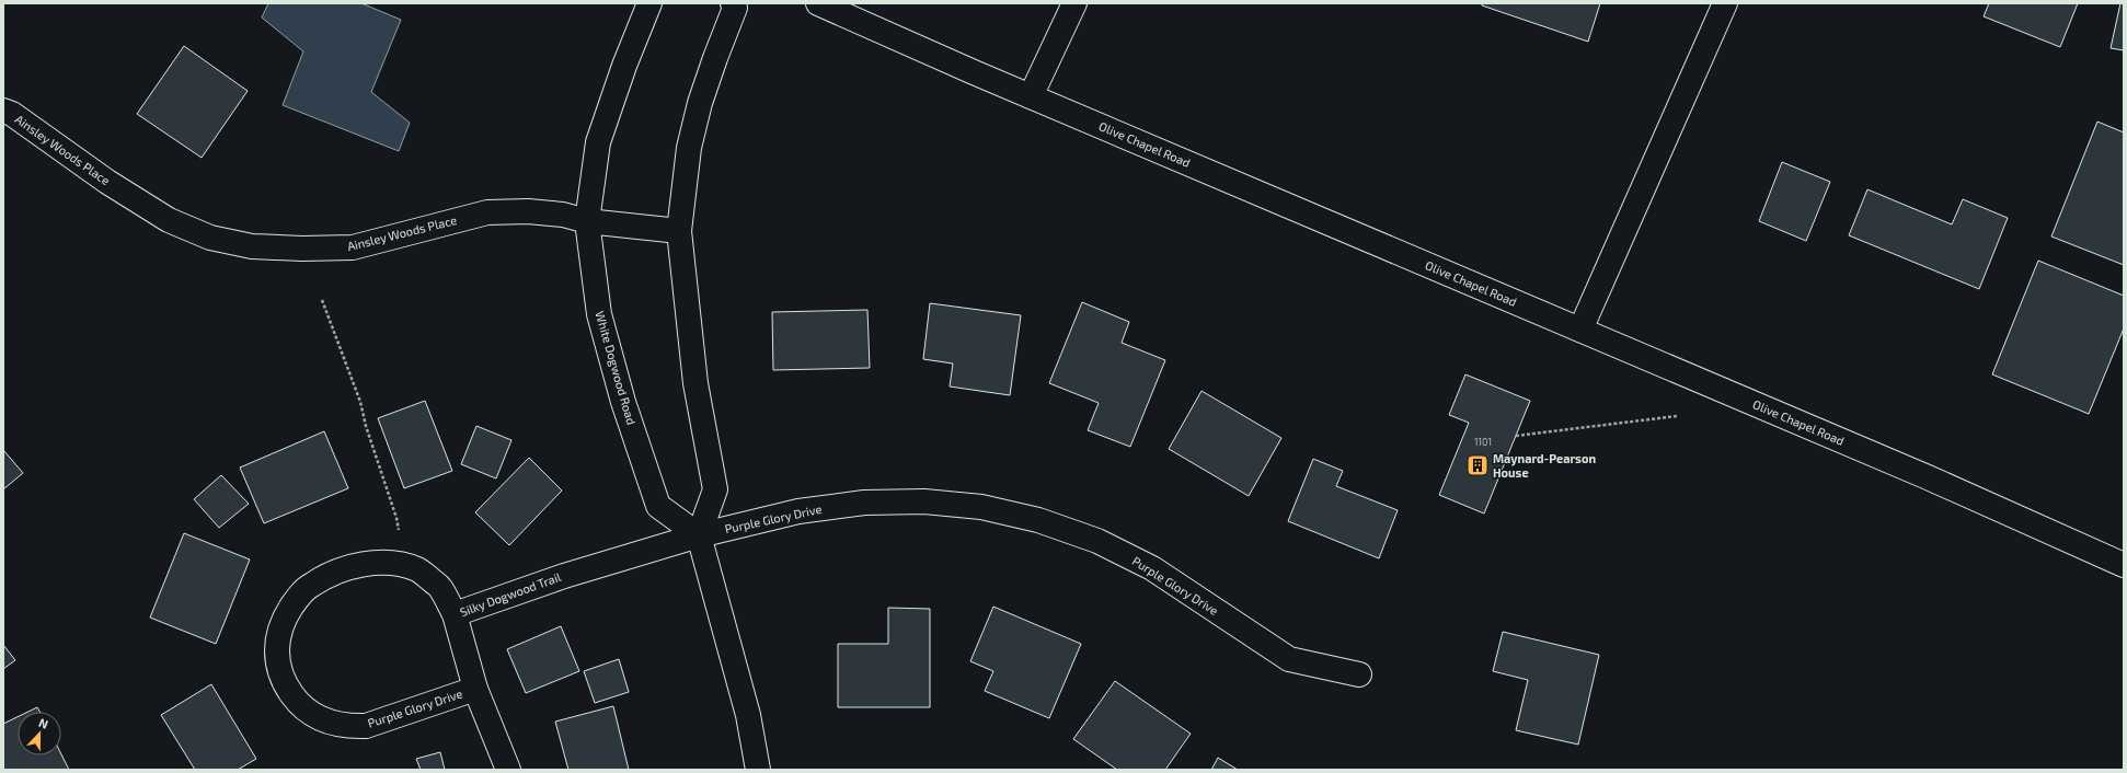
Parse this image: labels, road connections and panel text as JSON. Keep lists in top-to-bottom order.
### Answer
{
  "streets": {
    "street": [
      "Olive Chapel Road",
      "Ainsley Woods Place",
      "White Dogwood Road",
      "Purple Glory Drive",
      "Silky Dogwood Trail"
    ]
  },
  "crossings": [
    ["Ainsley Woods Place", "White Dogwood Road"],
    ["White Dogwood Road", "Purple Glory Drive"],
    ["White Dogwood Road", "Silky Dogwood Trail"],
    ["Purple Glory Drive", "Silky Dogwood Trail"]
  ],
  "places": {
    "building": ["Maynard-Pearson House"]
  },
  "house_numbers": ["1101"],
  "north": "top"
}
